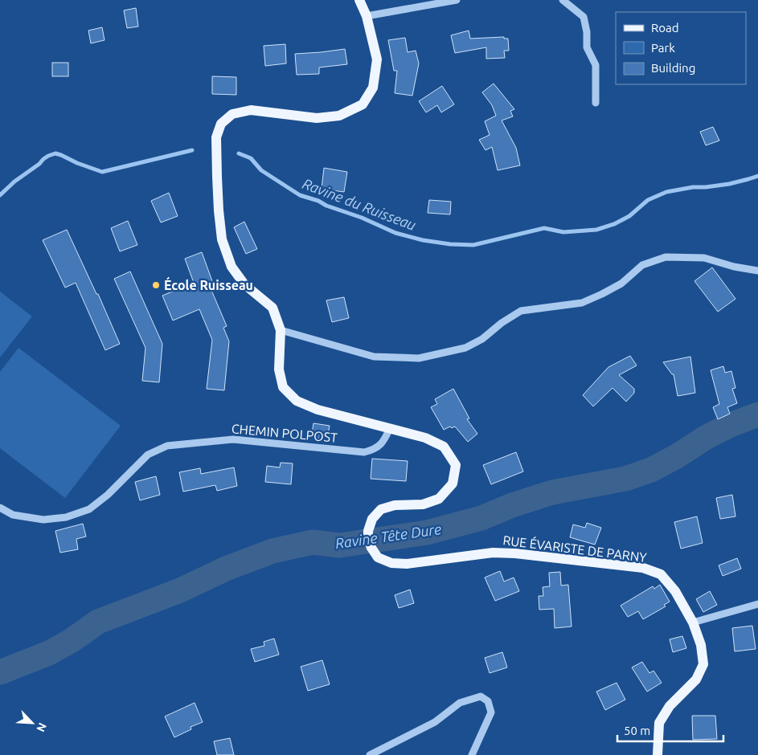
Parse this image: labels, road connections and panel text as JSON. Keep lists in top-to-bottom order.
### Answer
{
  "streets": {
    "main road": ["RUE ÉVARISTE DE PARNY"],
    "street": ["CHEMIN POLPOST"]
  },
  "crossings": [
    ["CHEMIN POLPOST", "RUE ÉVARISTE DE PARNY"]
  ],
  "water": ["Ravine du Ruisseau", "Ravine Tête Dure"],
  "places": ["École Ruisseau"],
  "legend": ["Road", "Park", "Building"],
  "scale_bar": "50 m",
  "north": "bottom right"
}
